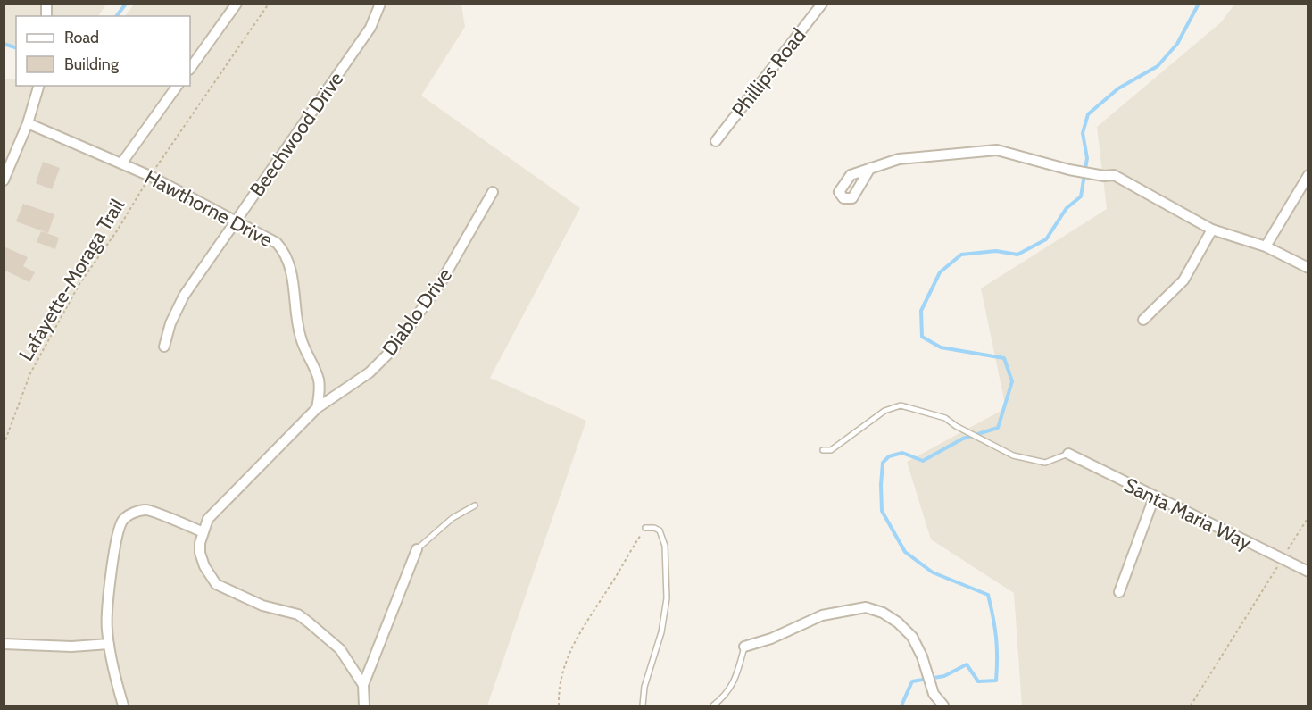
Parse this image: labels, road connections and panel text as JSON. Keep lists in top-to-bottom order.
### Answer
{
  "streets": {
    "street": [
      "Phillips Road",
      "Beechwood Drive",
      "Hawthorne Drive",
      "Diablo Drive",
      "Santa Maria Way"
    ],
    "path": ["Lafayette-Moraga Trail"]
  },
  "crossings": [
    ["Beechwood Drive", "Hawthorne Drive"],
    ["Hawthorne Drive", "Lafayette-Moraga Trail"],
    ["Hawthorne Drive", "Diablo Drive"]
  ],
  "legend": ["Road", "Building"]
}
